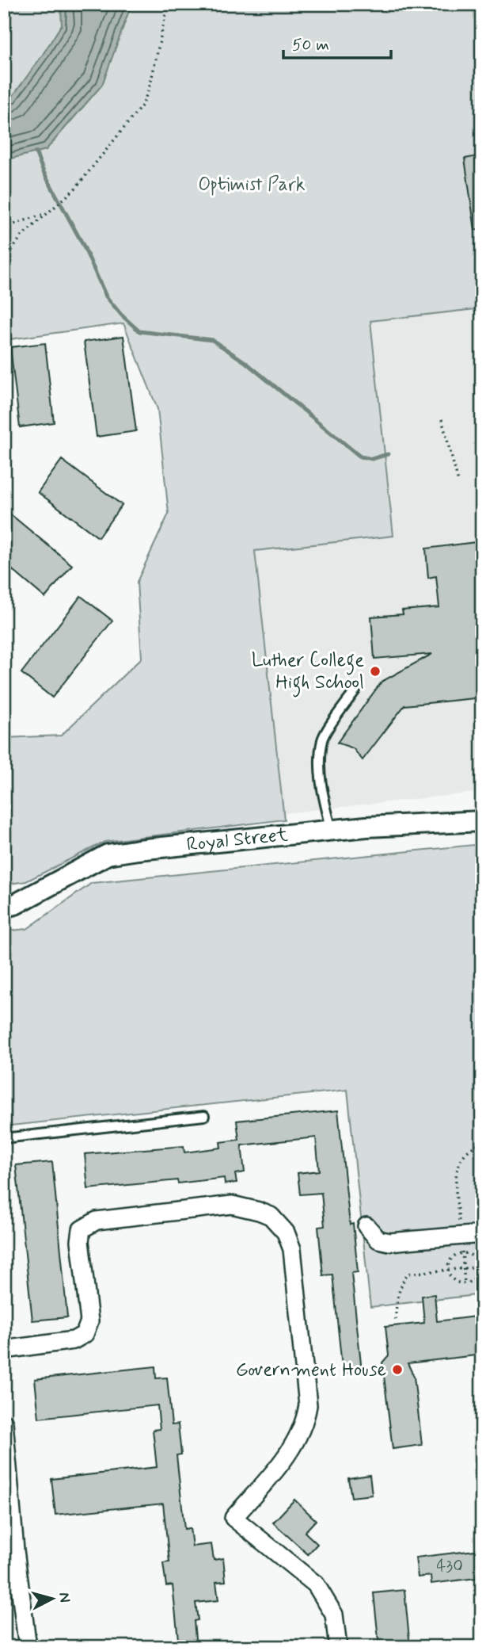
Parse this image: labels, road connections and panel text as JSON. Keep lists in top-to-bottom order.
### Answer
{
  "streets": {
    "street": ["Royal Street"]
  },
  "parks": ["Optimist Park"],
  "places": ["Luther College High School", "Government House"],
  "house_numbers": ["430"],
  "scale_bar": "50 m",
  "north": "right"
}
